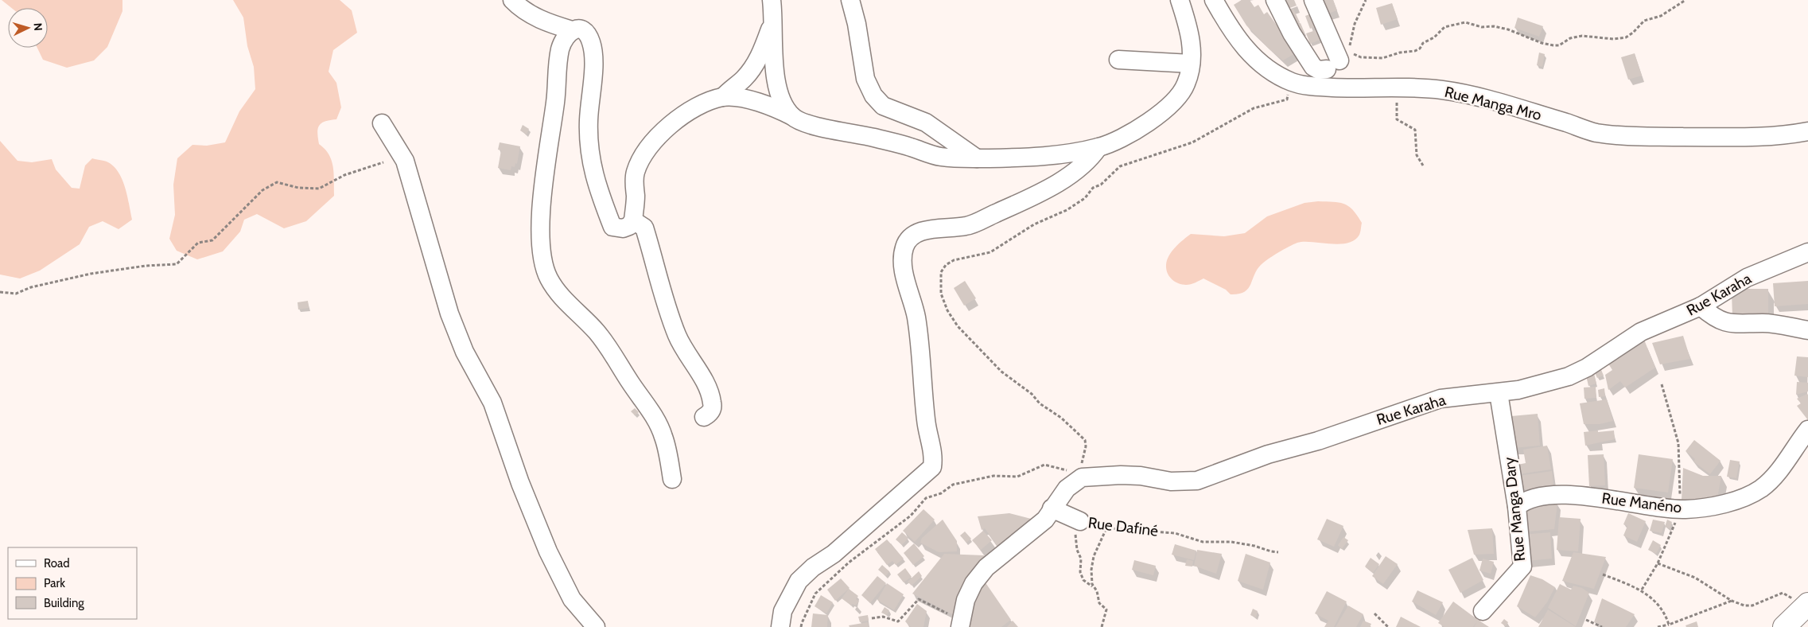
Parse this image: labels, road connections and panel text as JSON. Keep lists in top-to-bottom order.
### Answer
{
  "streets": {
    "street": [
      "Rue Manga Mro",
      "Rue Karaha",
      "Rue Manéno",
      "Rue Manga Dary",
      "Rue Dafiné"
    ]
  },
  "crossings": [
    ["Rue Karaha", "Rue Manga Dary"],
    ["Rue Manéno", "Rue Manga Dary"]
  ],
  "legend": ["Road", "Park", "Building"],
  "north": "right"
}
